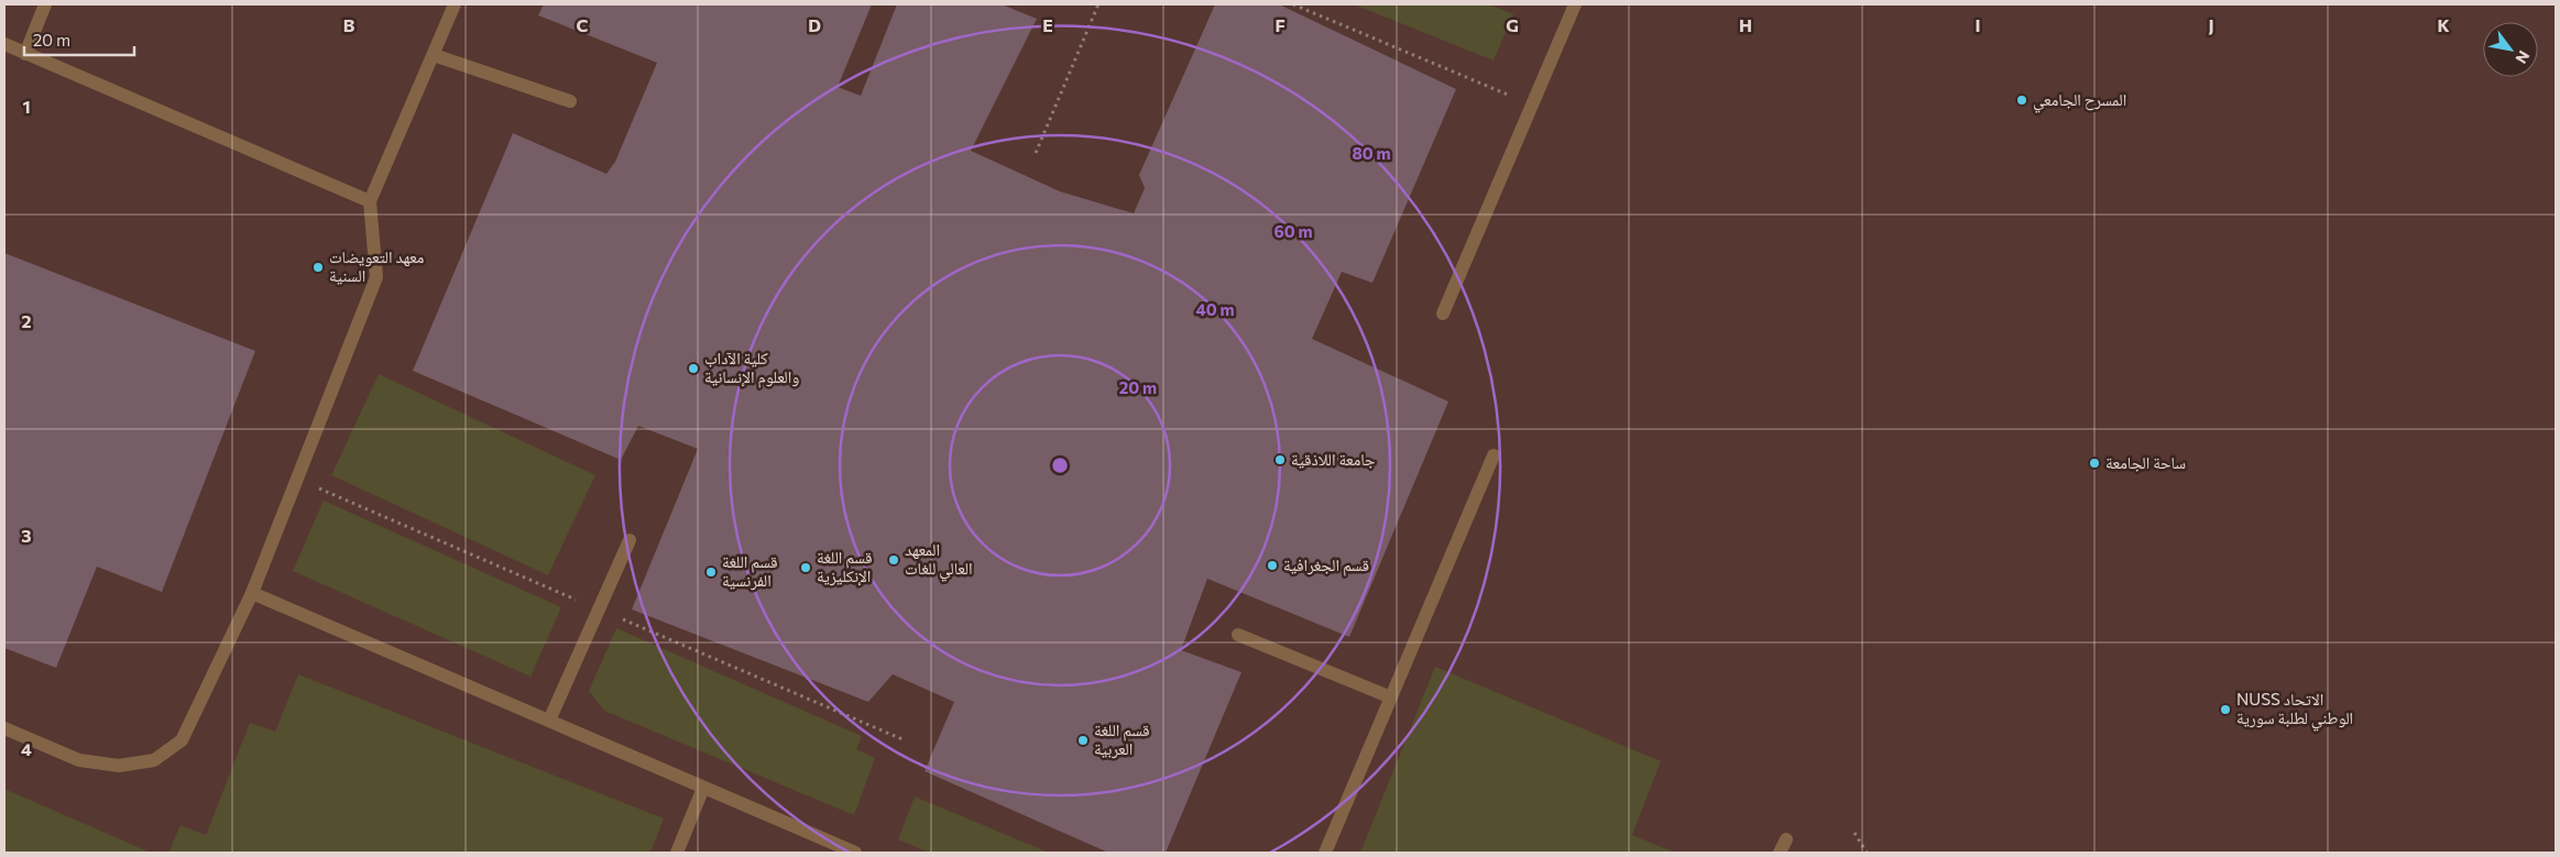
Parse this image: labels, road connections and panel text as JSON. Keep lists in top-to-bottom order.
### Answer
{
  "places": [
    "المسرح الجامعي",
    "معهد التعويضات السنية",
    "كلية الآداب والعلوم الإنسانية",
    "جامعة اللاذقية",
    "ساحة الجامعة",
    "المعهد العالي للغات",
    "قسم الجغرافية",
    "قسم اللغة الإنكليزية",
    "قسم اللغة الفرنسية",
    "NUSS الاتحاد الوطني لطلبة سورية",
    "قسم اللغة العربية"
  ],
  "scale_bar": "20 m",
  "north": "bottom right",
  "grid": {
    "columns": [
      "B",
      "C",
      "D",
      "E",
      "F",
      "G",
      "H",
      "I",
      "J",
      "K"
    ],
    "rows": [
      "1",
      "2",
      "3",
      "4"
    ]
  },
  "rings": [
    "80 m",
    "60 m",
    "40 m",
    "20 m"
  ]
}
